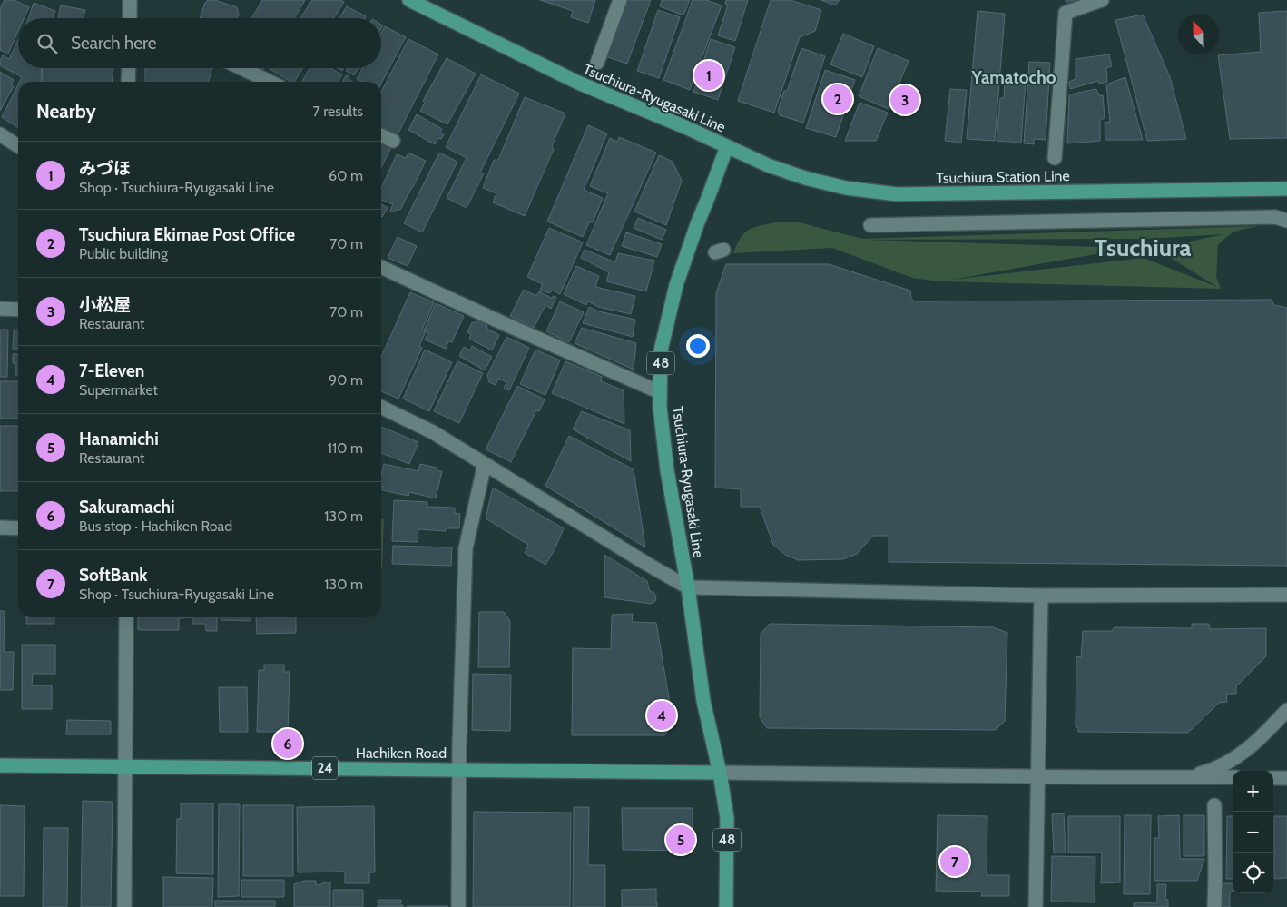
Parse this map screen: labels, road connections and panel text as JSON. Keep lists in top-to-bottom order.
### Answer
{
  "streets": {
    "main road": [
      "Tsuchiura-Ryugasaki Line",
      "Tsuchiura Station Line",
      "48",
      "Hachiken Road",
      "24"
    ]
  },
  "crossings": [
    ["Tsuchiura-Ryugasaki Line", "Tsuchiura Station Line"],
    ["Tsuchiura-Ryugasaki Line", "Hachiken Road"]
  ],
  "districts": ["Yamatocho", "Tsuchiura"],
  "north": "top",
  "page": {
    "search": "Search here",
    "pins": [
      "1",
      "2",
      "3",
      "4",
      "6",
      "5",
      "7"
    ],
    "heading": ["Nearby", "7 results"],
    "list": [
      {
        "mark": "1",
        "name": "みづほ",
        "note": "Shop · Tsuchiura-Ryugasaki Line",
        "value": "60 m"
      },
      {
        "mark": "2",
        "name": "Tsuchiura Ekimae Post Office",
        "note": "Public building",
        "value": "70 m"
      },
      {
        "mark": "3",
        "name": "小松屋",
        "note": "Restaurant",
        "value": "70 m"
      },
      {
        "mark": "4",
        "name": "7-Eleven",
        "note": "Supermarket",
        "value": "90 m"
      },
      {
        "mark": "5",
        "name": "Hanamichi",
        "note": "Restaurant",
        "value": "110 m"
      },
      {
        "mark": "6",
        "name": "Sakuramachi",
        "note": "Bus stop · Hachiken Road",
        "value": "130 m"
      },
      {
        "mark": "7",
        "name": "SoftBank",
        "note": "Shop · Tsuchiura-Ryugasaki Line",
        "value": "130 m"
      }
    ],
    "map_buttons": ["+", "−"]
  }
}
